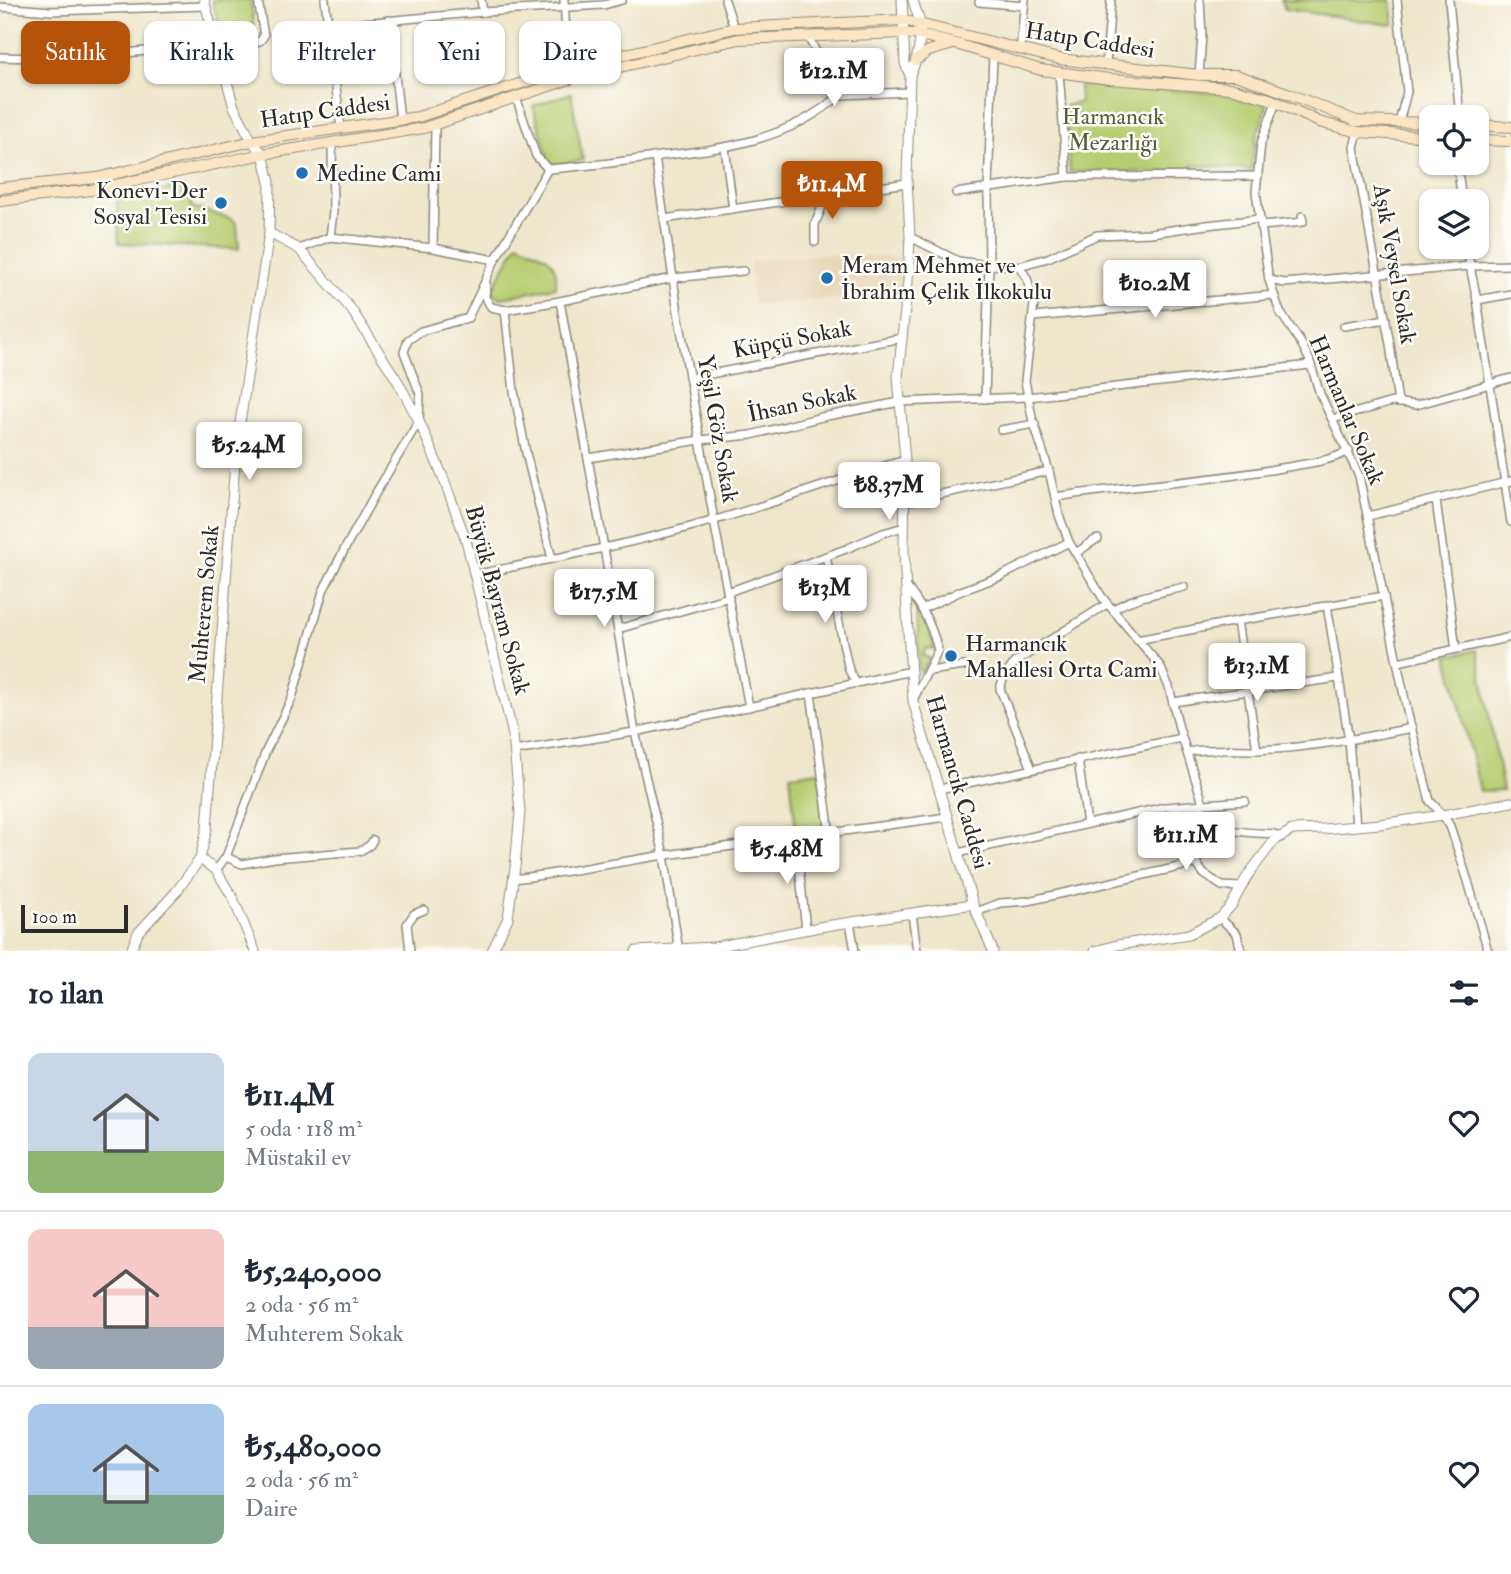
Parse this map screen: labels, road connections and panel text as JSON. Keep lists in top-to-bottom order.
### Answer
{
  "streets": {
    "main road": ["Hatıp Caddesi"],
    "street": [
      "Aşık Veysel Sokak",
      "Küpçü Sokak",
      "İhsan Sokak",
      "Harmanlar Sokak",
      "Yeşil Göz Sokak",
      "Büyük Bayram Sokak",
      "Muhterem Sokak",
      "Harmancık Caddesi"
    ]
  },
  "crossings": [
    ["Hatıp Caddesi", "Aşık Veysel Sokak"],
    ["Hatıp Caddesi", "Harmanlar Sokak"],
    ["Hatıp Caddesi", "Muhterem Sokak"],
    ["Hatıp Caddesi", "Harmancık Caddesi"],
    ["Küpçü Sokak", "Yeşil Göz Sokak"],
    ["Küpçü Sokak", "Harmancık Caddesi"],
    ["İhsan Sokak", "Harmanlar Sokak"],
    ["İhsan Sokak", "Yeşil Göz Sokak"],
    ["İhsan Sokak", "Harmancık Caddesi"],
    ["Büyük Bayram Sokak", "Muhterem Sokak"]
  ],
  "parks": ["Harmancık Mezarlığı"],
  "places": [
    "Medine Cami",
    "Konevi-Der Sosyal Tesisi",
    "Meram Mehmet ve İbrahim Çelik İlkokulu",
    "Harmancık Mahallesi Orta Cami"
  ],
  "scale_bar": "100 m",
  "page": {
    "chip": [
      "Satılık",
      "Kiralık",
      "Filtreler",
      "Yeni",
      "Daire"
    ],
    "price": [
      "₺12.1M",
      "₺11.4M",
      "₺10.2M",
      "₺5.24M",
      "₺8.37M",
      "₺13M",
      "₺17.5M",
      "₺13.1M",
      "₺11.1M",
      "₺5.48M"
    ],
    "scale": "100 m",
    "heading": "10 ilan",
    "list": [
      {
        "name": "₺11.4M",
        "note": "5 oda · 118 m² · Müstakil ev"
      },
      {
        "name": "₺5,240,000",
        "note": "2 oda · 56 m² · Muhterem Sokak"
      },
      {
        "name": "₺5,480,000",
        "note": "2 oda · 56 m² · Daire"
      }
    ]
  }
}
